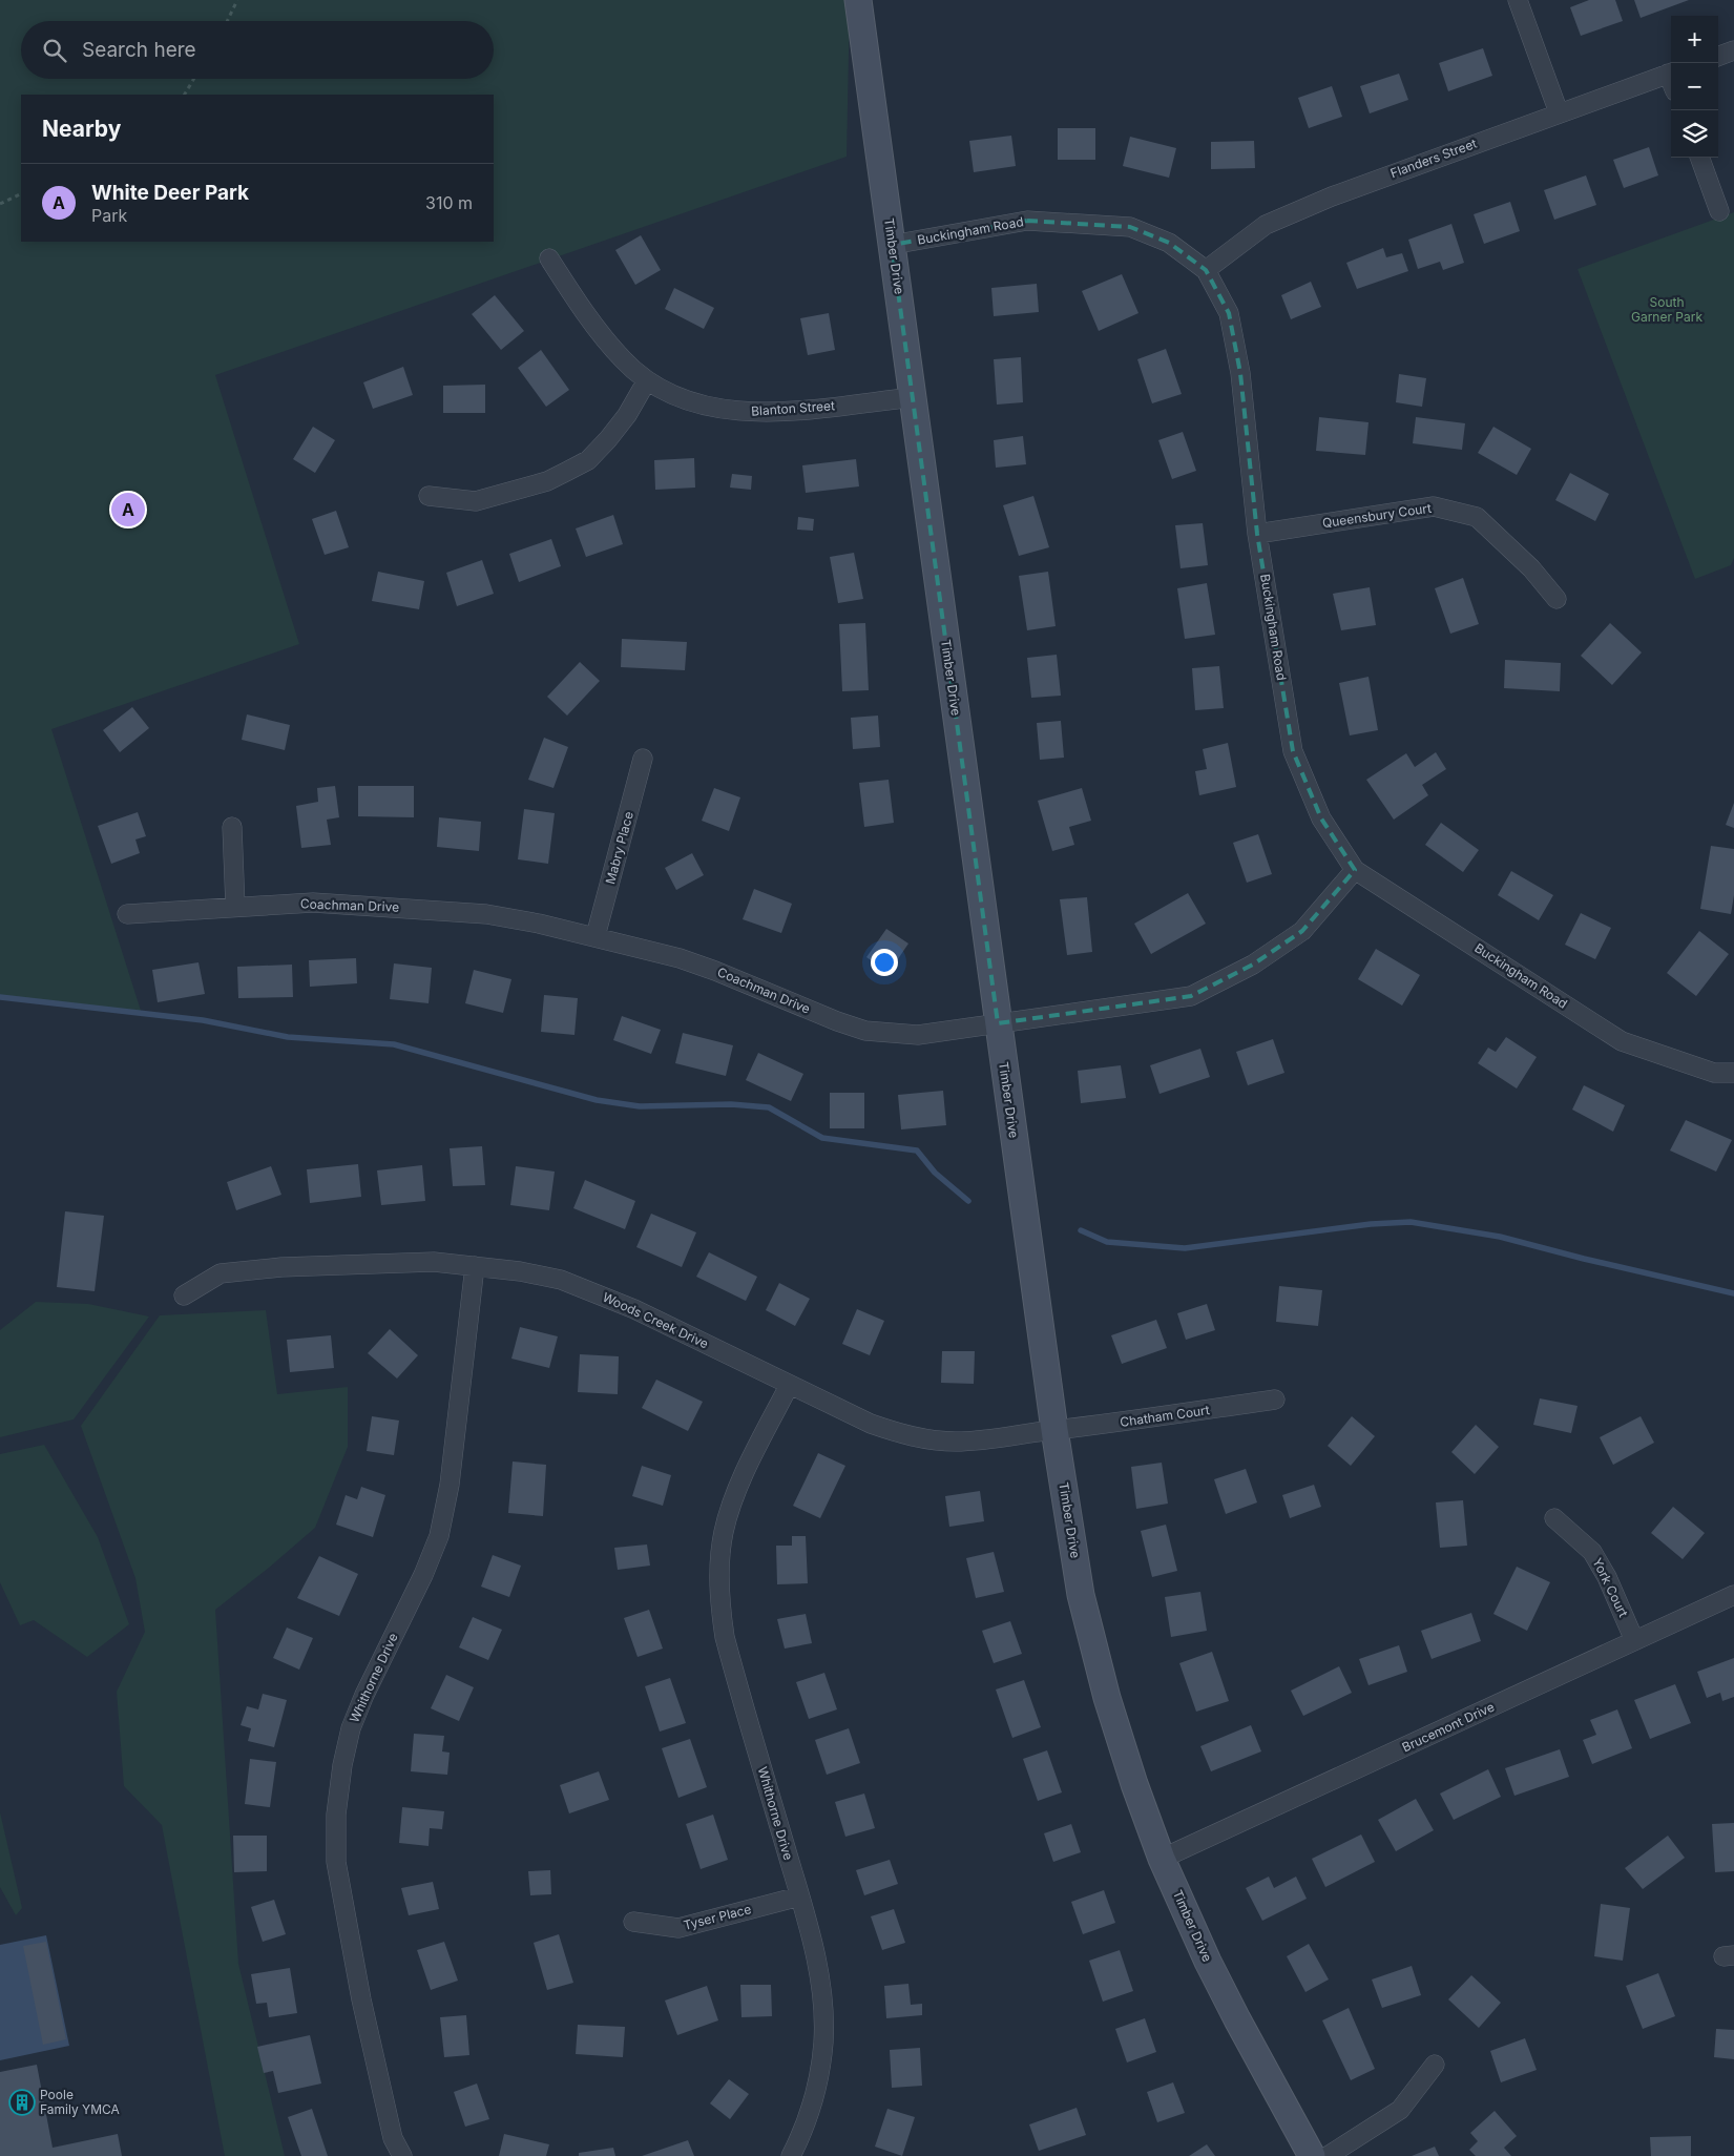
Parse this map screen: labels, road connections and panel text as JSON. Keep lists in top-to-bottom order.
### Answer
{
  "streets": {
    "main road": ["Timber Drive"],
    "street": [
      "Flanders Street",
      "Buckingham Road",
      "Blanton Street",
      "Queensbury Court",
      "Mabry Place",
      "Coachman Drive",
      "Woods Creek Drive",
      "Chatham Court",
      "York Court",
      "Whithorne Drive",
      "Brucemont Drive",
      "Tyser Place"
    ]
  },
  "crossings": [
    ["Flanders Street", "Buckingham Road"],
    ["Buckingham Road", "Timber Drive"],
    ["Buckingham Road", "Queensbury Court"],
    ["Buckingham Road", "Coachman Drive"],
    ["Timber Drive", "Blanton Street"],
    ["Timber Drive", "Coachman Drive"],
    ["Timber Drive", "Woods Creek Drive"],
    ["Timber Drive", "Chatham Court"],
    ["Timber Drive", "Brucemont Drive"],
    ["Mabry Place", "Coachman Drive"],
    ["Woods Creek Drive", "Chatham Court"],
    ["Woods Creek Drive", "Whithorne Drive"],
    ["York Court", "Brucemont Drive"],
    ["Whithorne Drive", "Tyser Place"]
  ],
  "parks": ["South Garner Park"],
  "places": {
    "building": ["Poole Family YMCA"]
  },
  "page": {
    "map_buttons": ["+", "−"],
    "search": "Search here",
    "heading": "Nearby",
    "list": [
      {
        "mark": "A",
        "name": "White Deer Park",
        "note": "Park",
        "value": "310 m"
      }
    ],
    "pins": "A"
  }
}
